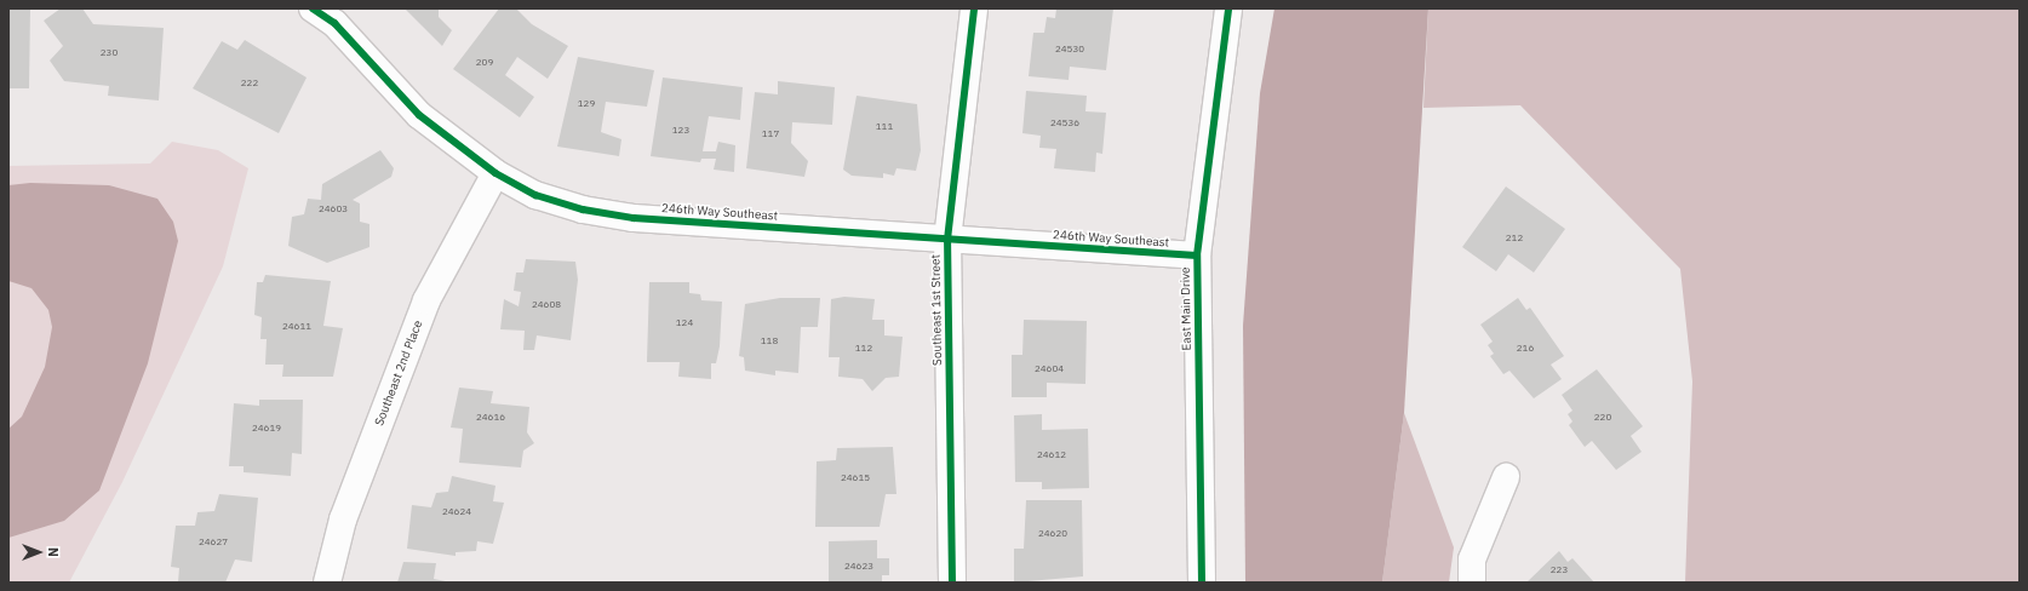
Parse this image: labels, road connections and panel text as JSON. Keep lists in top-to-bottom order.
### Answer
{
  "streets": {
    "street": [
      "246th Way Southeast",
      "East Main Drive",
      "Southeast 1st Street",
      "Southeast 2nd Place"
    ]
  },
  "crossings": [
    ["246th Way Southeast", "East Main Drive"],
    ["246th Way Southeast", "Southeast 1st Street"],
    ["246th Way Southeast", "Southeast 2nd Place"]
  ],
  "house_numbers": [
    "24530",
    "230",
    "209",
    "222",
    "129",
    "24536",
    "111",
    "123",
    "117",
    "24603",
    "212",
    "24608",
    "124",
    "24611",
    "118",
    "112",
    "216",
    "24604",
    "24616",
    "220",
    "24619",
    "24612",
    "24615",
    "24624",
    "24620",
    "24627",
    "24623",
    "223"
  ],
  "north": "right"
}
